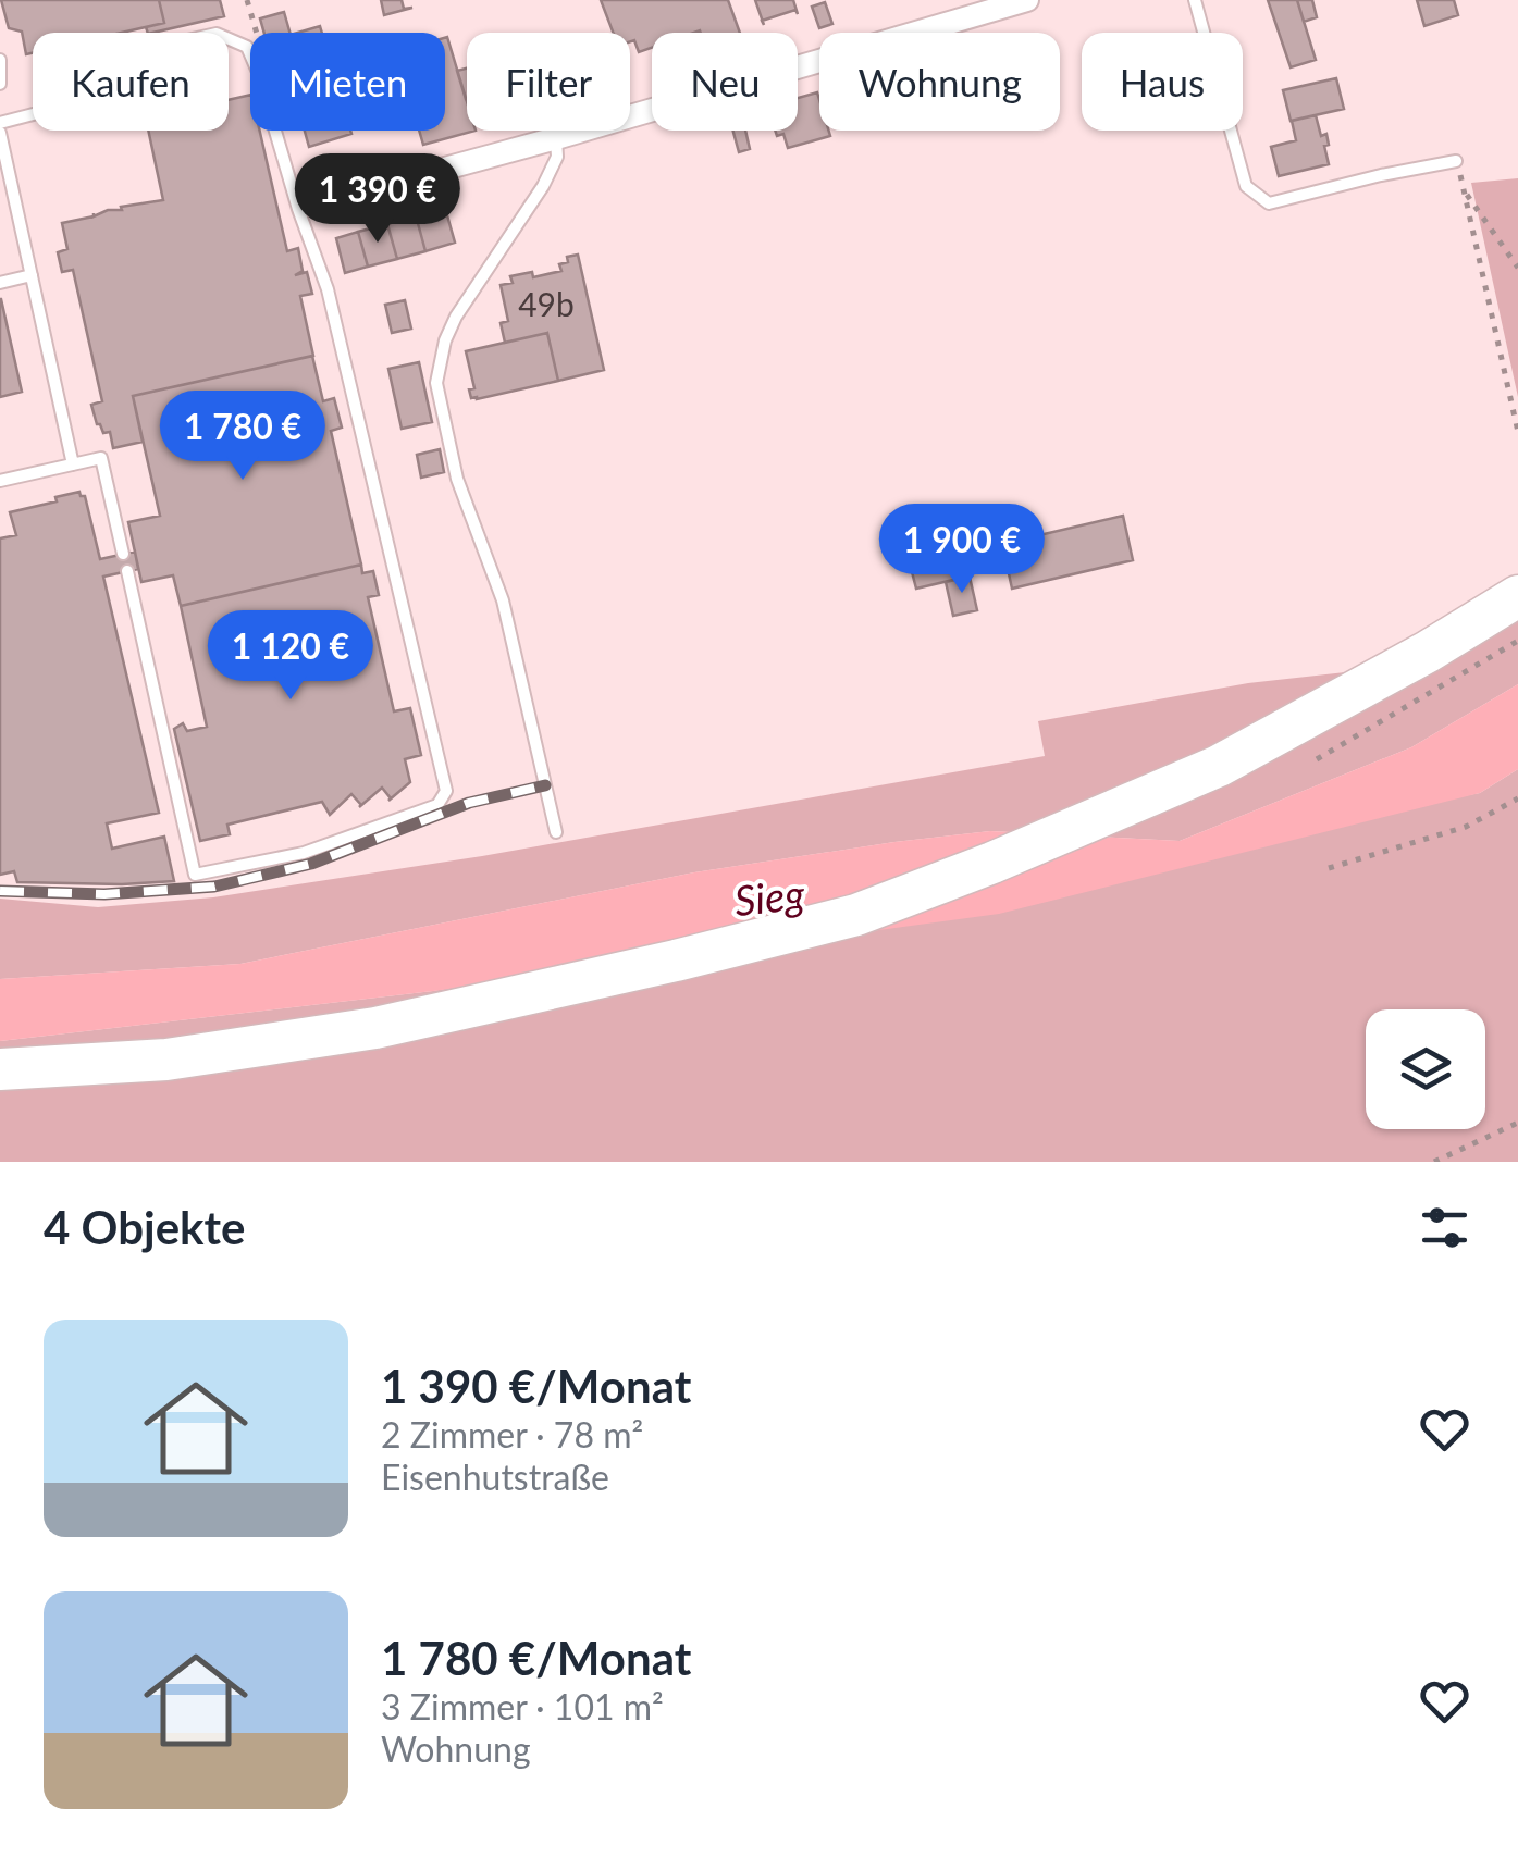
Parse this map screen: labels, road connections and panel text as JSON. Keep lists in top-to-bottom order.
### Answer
{
  "water": ["Sieg"],
  "house_numbers": ["49b"],
  "page": {
    "chip": [
      "Kaufen",
      "Mieten",
      "Filter",
      "Neu",
      "Wohnung",
      "Haus"
    ],
    "price": [
      "1 390 €",
      "1 780 €",
      "1 900 €",
      "1 120 €"
    ],
    "heading": "4 Objekte",
    "list": [
      {
        "name": "1 390 €/Monat",
        "note": "2 Zimmer · 78 m² · Eisenhutstraße"
      },
      {
        "name": "1 780 €/Monat",
        "note": "3 Zimmer · 101 m² · Wohnung"
      }
    ]
  }
}
